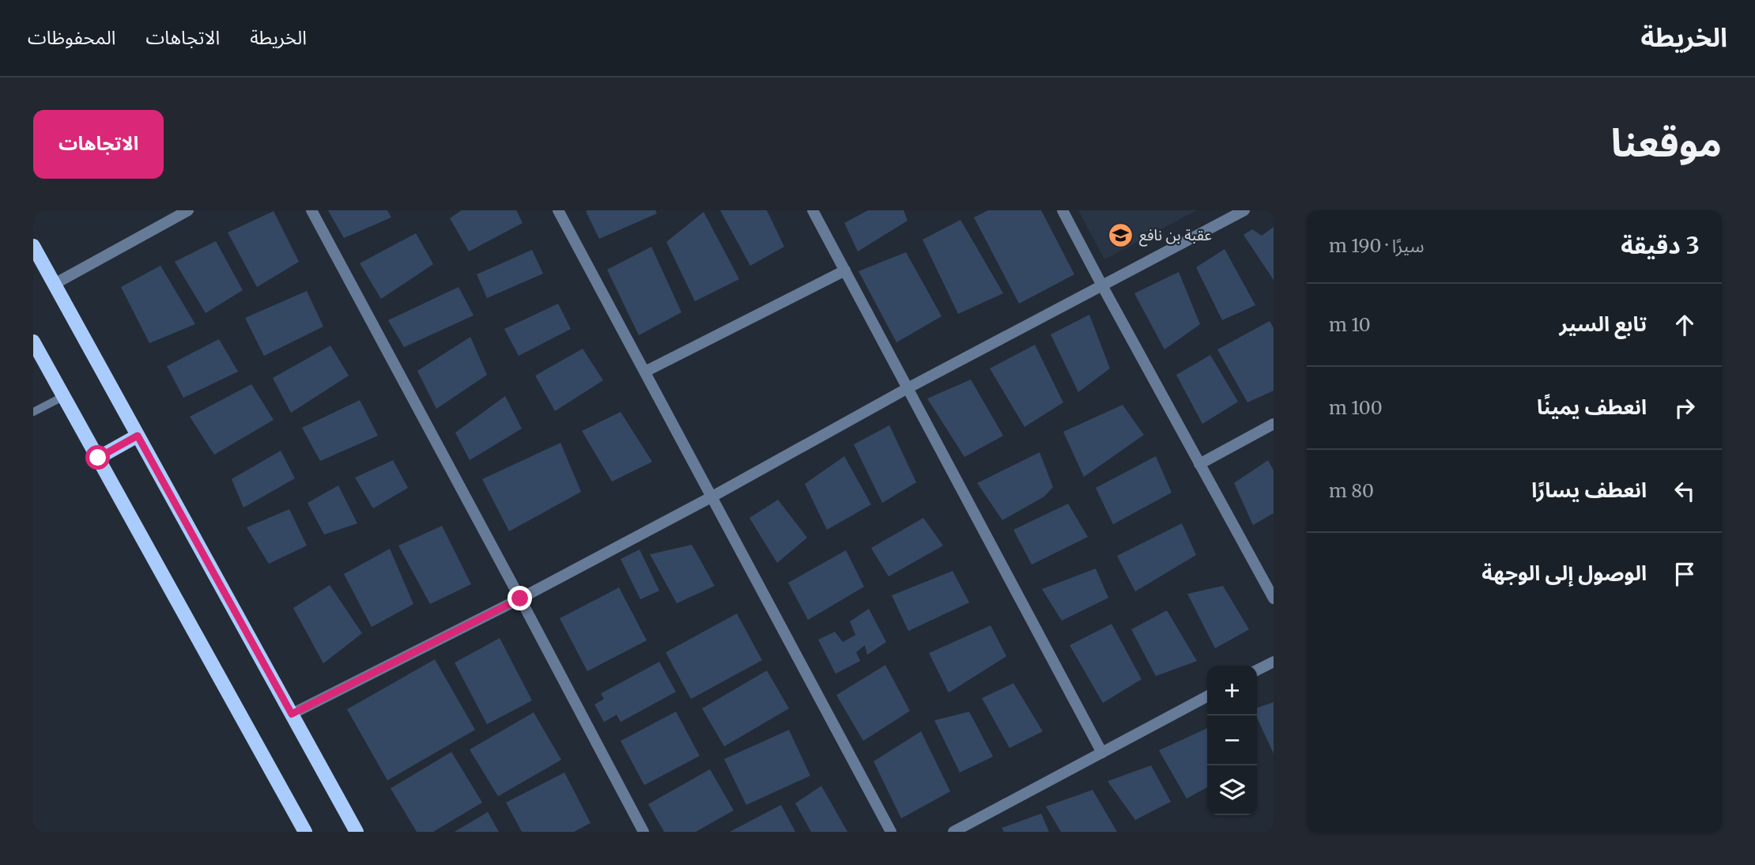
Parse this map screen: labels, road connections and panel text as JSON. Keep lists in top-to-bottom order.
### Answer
{
  "places": {
    "school or university": ["عقبة بن نافع"]
  },
  "page": {
    "header": "الخريطة",
    "nav": ["الخريطة", "الاتجاهات", "المحفوظات"],
    "title": "موقعنا",
    "buttons": "الاتجاهات",
    "heading": ["3 دقيقة", "سيرًا · 190 m"],
    "list": [
      ["تابع السير", "10 m"],
      ["انعطف يمينًا", "100 m"],
      ["انعطف يسارًا", "80 m"],
      "الوصول إلى الوجهة"
    ],
    "map_buttons": ["+", "−"]
  }
}
